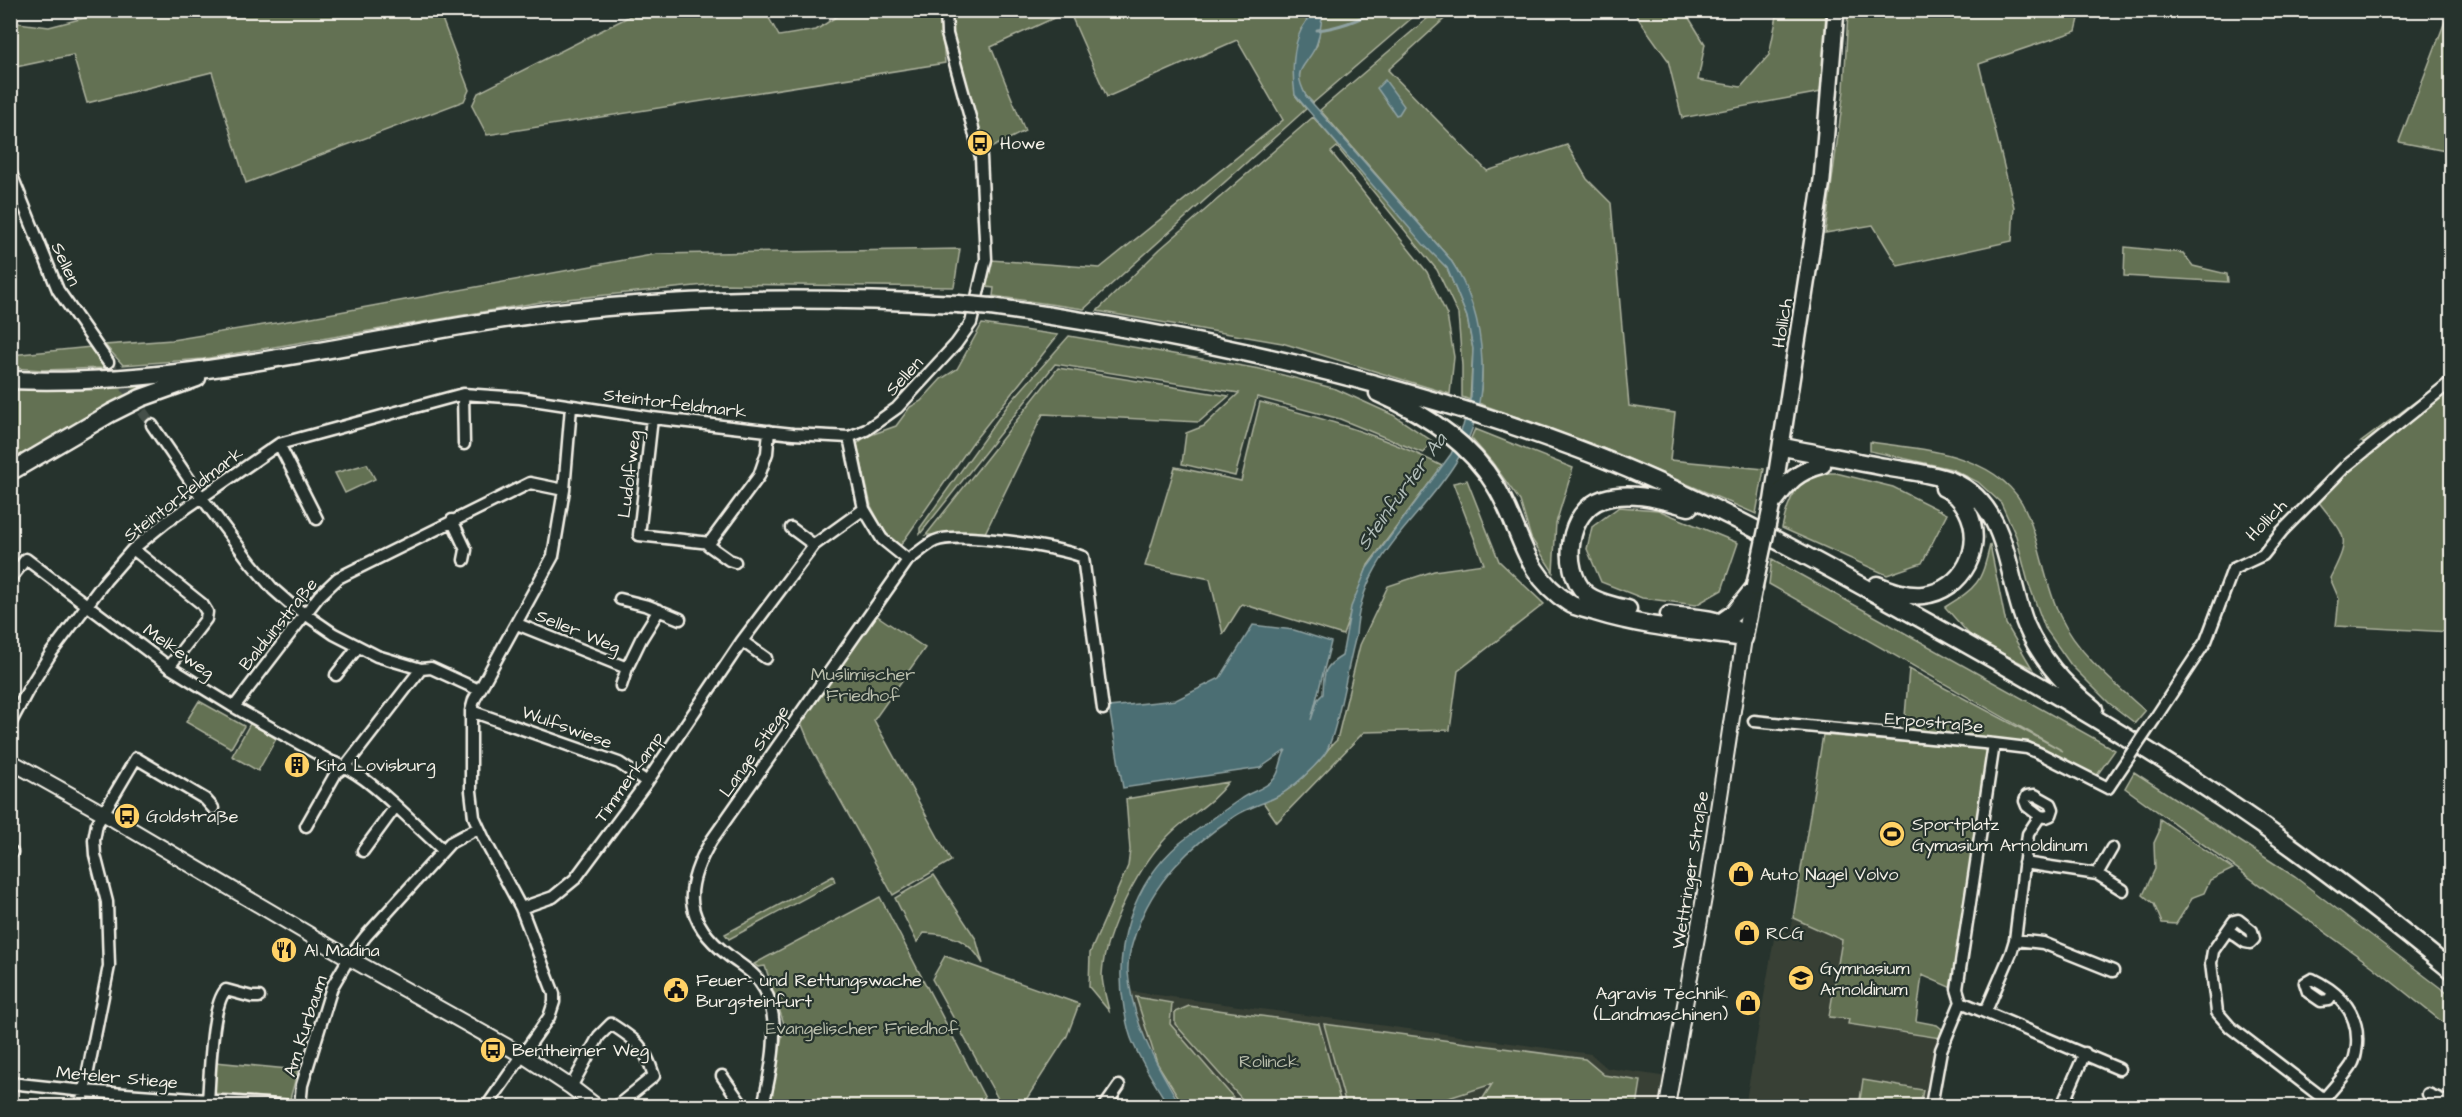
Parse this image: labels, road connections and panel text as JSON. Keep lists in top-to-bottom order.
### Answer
{
  "streets": {
    "main road": ["Hollich", "Wettringer Straße"],
    "street": [
      "Sellen",
      "Steintorfeldmark",
      "Ludolfweg",
      "Balduinstraße",
      "Seller Weg",
      "Melkeweg",
      "Erpostraße",
      "Wulfswiese",
      "Lange Stiege",
      "Timmerkamp",
      "Am Kurbaum",
      "Meteler Stiege"
    ]
  },
  "crossings": [
    ["Sellen", "Steintorfeldmark"],
    ["Hollich", "Erpostraße"],
    ["Hollich", "Wettringer Straße"],
    ["Steintorfeldmark", "Ludolfweg"],
    ["Steintorfeldmark", "Melkeweg"],
    ["Balduinstraße", "Seller Weg"],
    ["Balduinstraße", "Melkeweg"],
    ["Wulfswiese", "Timmerkamp"]
  ],
  "water": ["Steinfurter Aa"],
  "parks": ["Muslimischer Friedhof", "Evangelischer Friedhof", "Rolinck"],
  "places": {
    "bus stop": ["Howe", "Goldstraße", "Bentheimer Weg"],
    "building": ["Kita Lovisburg"],
    "sports": ["Sportplatz Gymasium Arnoldinum"],
    "shop": ["Auto Nagel Volvo", "RCG", "Agravis Technik (Landmaschinen)"],
    "restaurant": ["Al Madina"],
    "school or university": ["Gymnasium Arnoldinum"],
    "public building": ["Feuer- und Rettungswache Burgsteinfurt"]
  }
}
